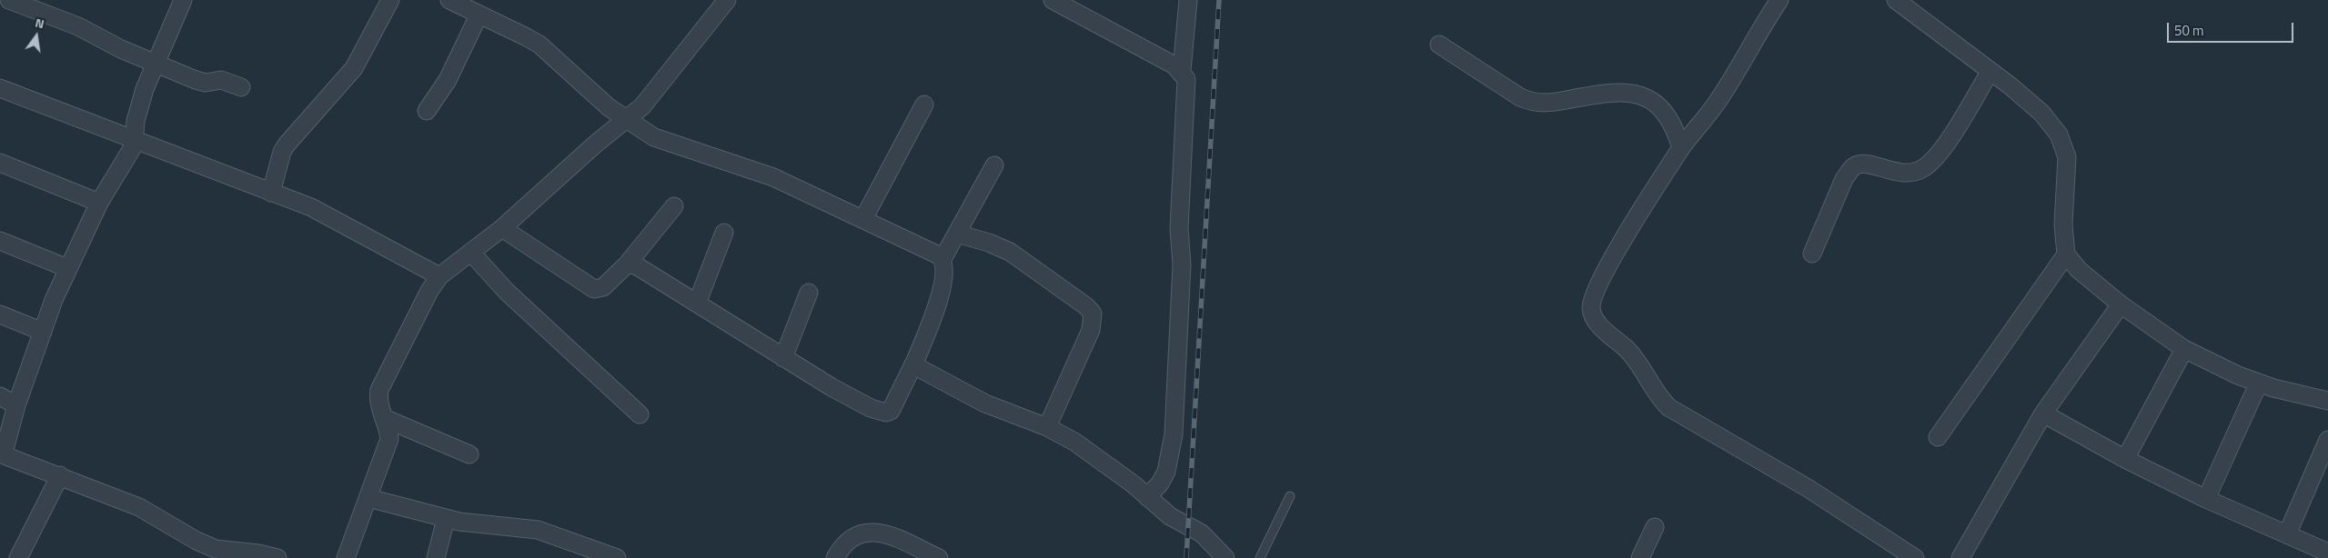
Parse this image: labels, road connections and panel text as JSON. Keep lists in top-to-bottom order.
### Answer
{
  "scale_bar": "50 m",
  "north": "top"
}
